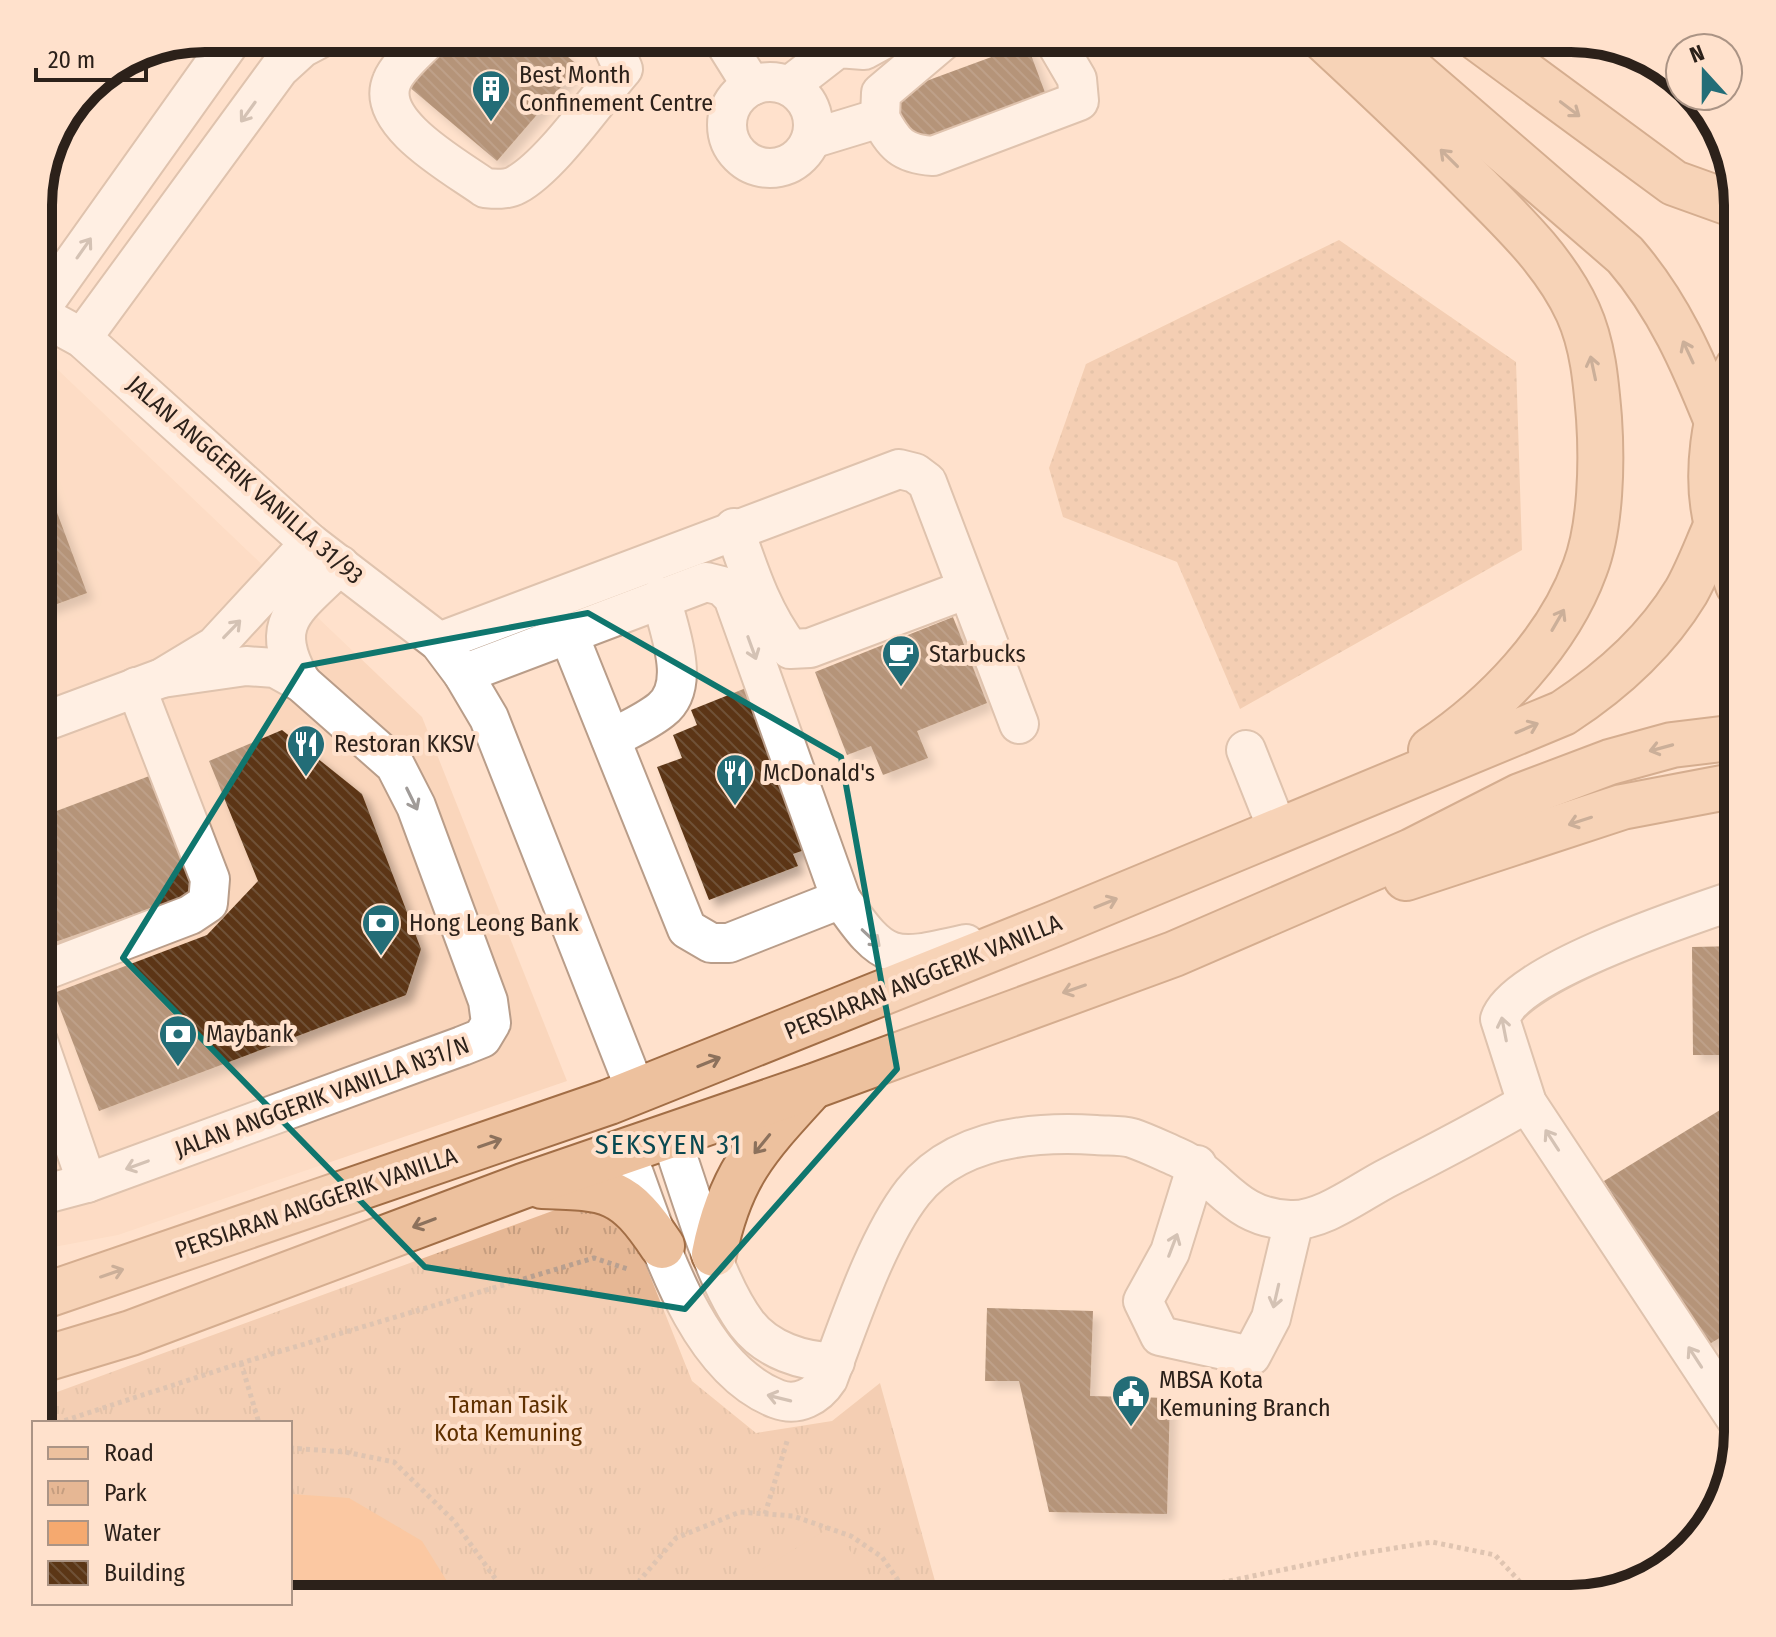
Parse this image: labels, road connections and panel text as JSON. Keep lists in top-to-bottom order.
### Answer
{
  "streets": {
    "main road": ["PERSIARAN ANGGERIK VANILLA"],
    "street": ["JALAN ANGGERIK VANILLA 31/93", "JALAN ANGGERIK VANILLA N31/N"]
  },
  "crossings": [
    ["JALAN ANGGERIK VANILLA 31/93", "PERSIARAN ANGGERIK VANILLA"]
  ],
  "districts": ["SEKSYEN 31"],
  "parks": ["Taman Tasik Kota Kemuning"],
  "places": {
    "building": ["Best Month Confinement Centre"],
    "cafe": ["Starbucks"],
    "restaurant": ["Restoran KKSV", "McDonald's"],
    "bank": ["Hong Leong Bank", "Maybank"],
    "public building": ["MBSA Kota Kemuning Branch"]
  },
  "legend": [
    "Road",
    "Park",
    "Water",
    "Building"
  ],
  "scale_bar": "20 m",
  "north": "top"
}
